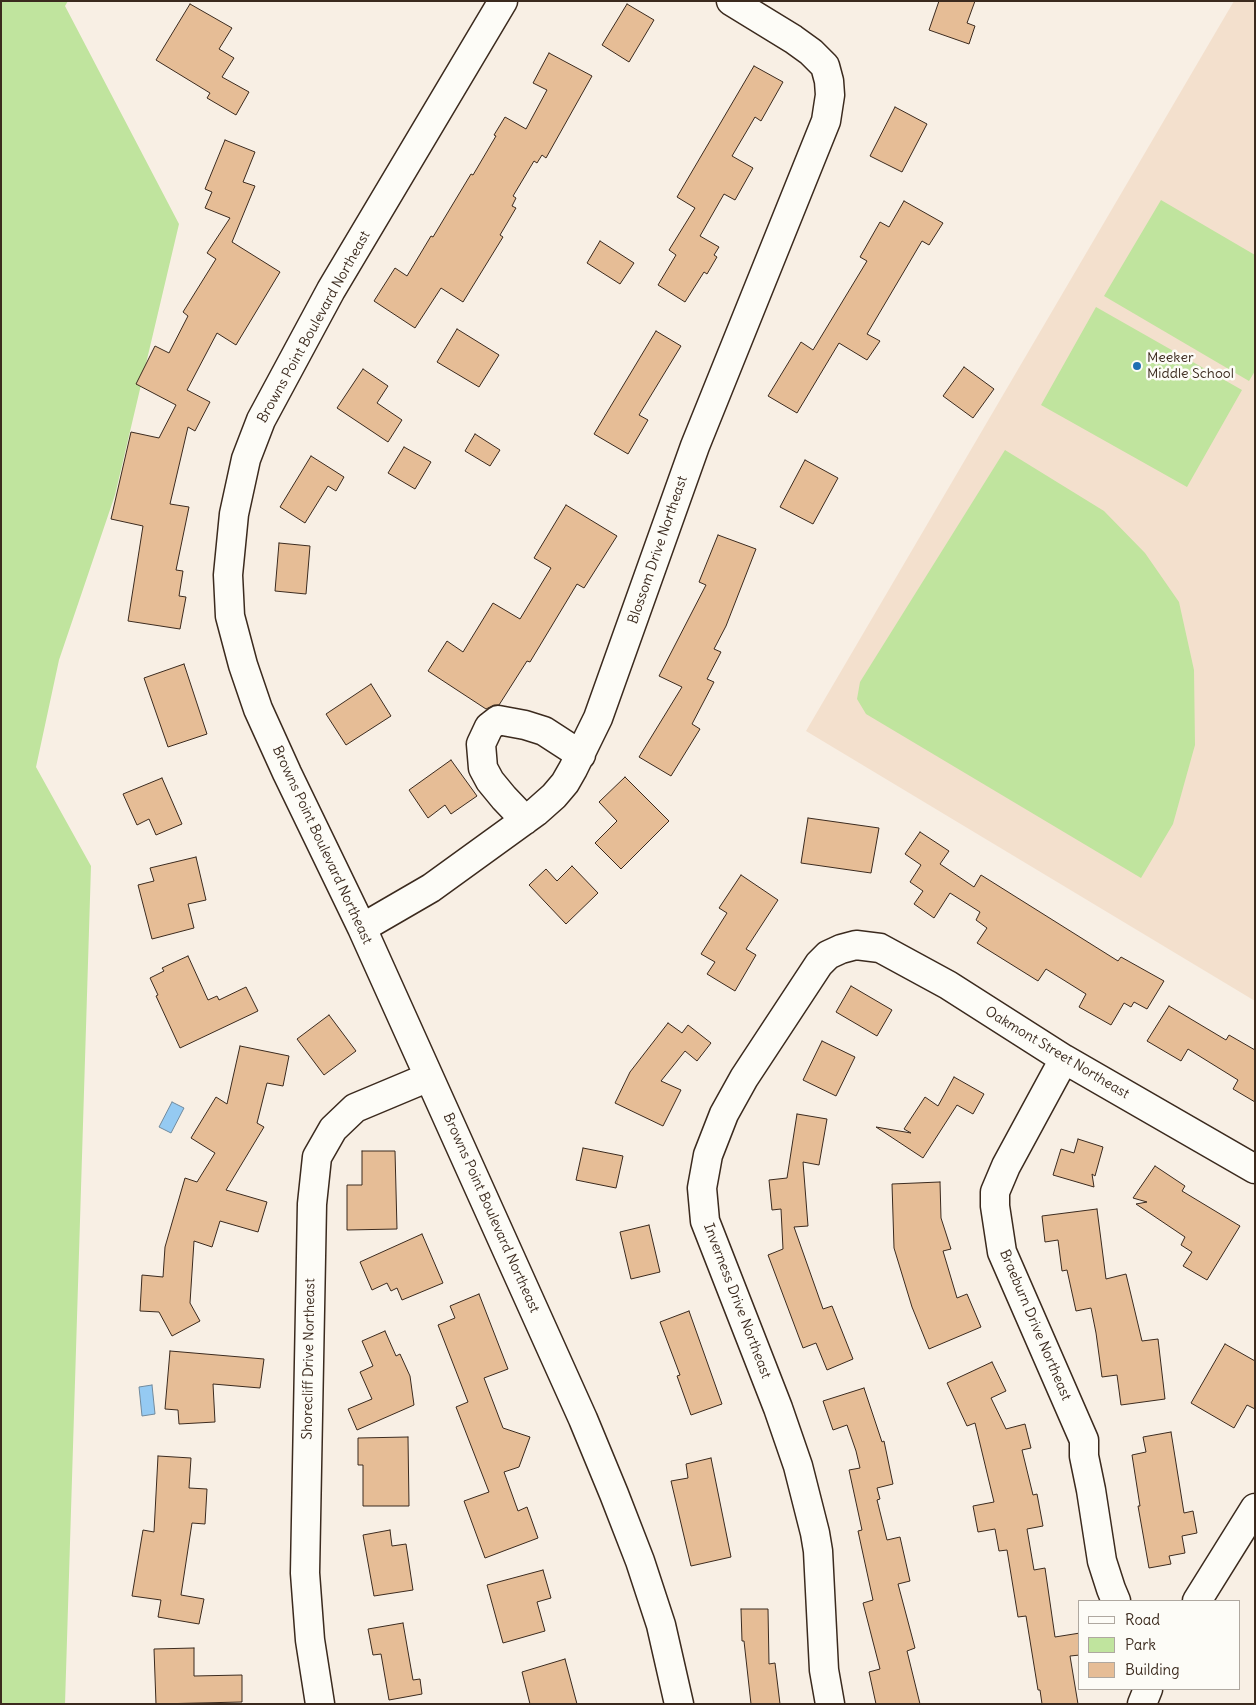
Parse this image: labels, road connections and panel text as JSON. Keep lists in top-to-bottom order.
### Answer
{
  "streets": {
    "street": [
      "Browns Point Boulevard Northeast",
      "Blossom Drive Northeast",
      "Oakmont Street Northeast",
      "Inverness Drive Northeast",
      "Braeburn Drive Northeast",
      "Shorecliff Drive Northeast"
    ]
  },
  "crossings": [
    ["Browns Point Boulevard Northeast", "Blossom Drive Northeast"],
    ["Browns Point Boulevard Northeast", "Shorecliff Drive Northeast"],
    ["Oakmont Street Northeast", "Inverness Drive Northeast"],
    ["Oakmont Street Northeast", "Braeburn Drive Northeast"]
  ],
  "places": ["Meeker Middle School"],
  "legend": ["Road", "Park", "Building"]
}
